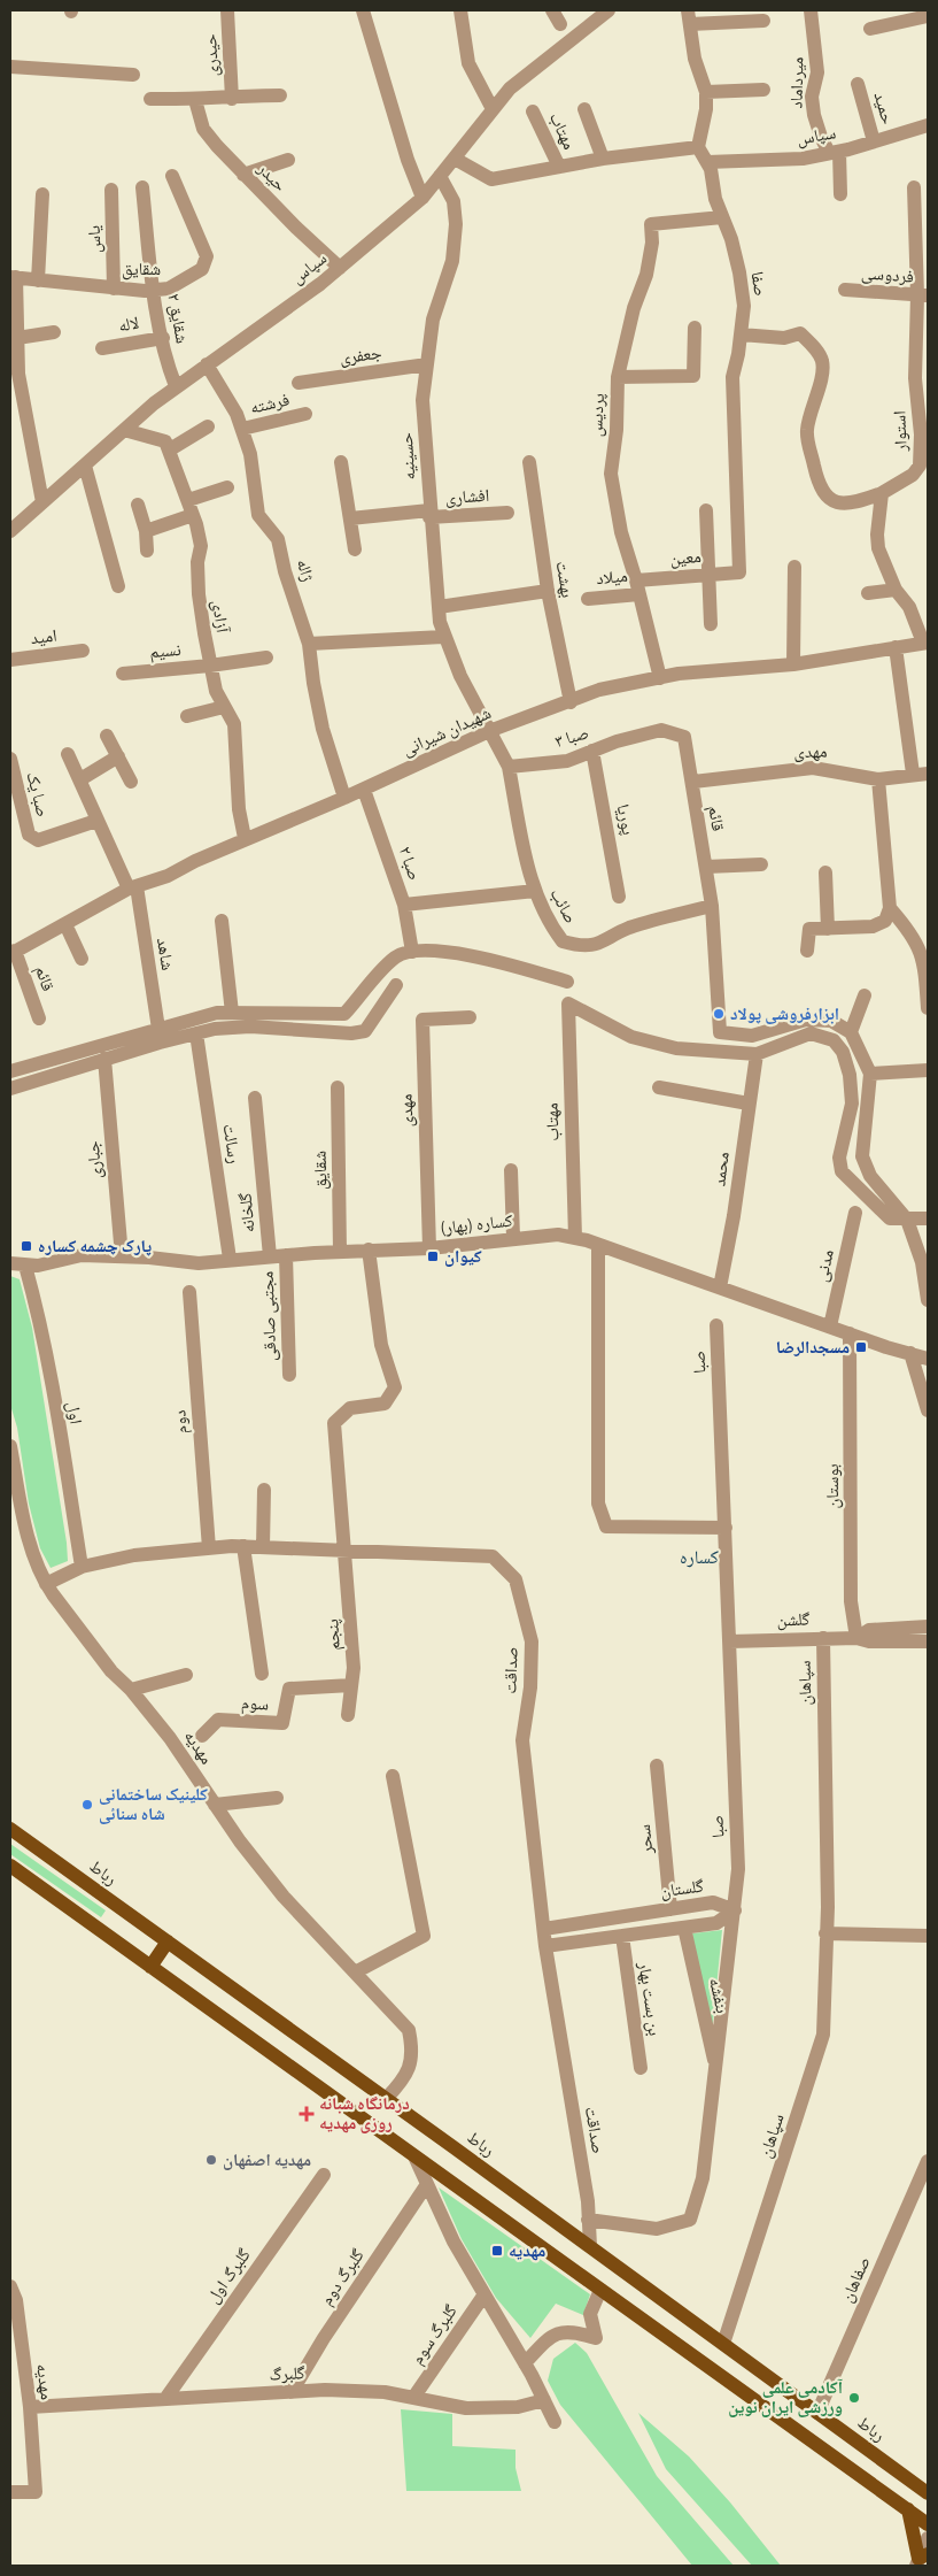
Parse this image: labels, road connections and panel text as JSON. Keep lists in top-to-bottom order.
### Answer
{
  "streets": {
    "main road": ["رباط"],
    "street": [
      "حیدری",
      "میرداماد",
      "حمید",
      "مهتاب",
      "سپاس",
      "حیدر",
      "یاس",
      "شقایق",
      "فردوسی",
      "صفا",
      "شقایق ۲",
      "لاله",
      "جعفری",
      "فرشته",
      "پردیس",
      "استوار",
      "حسینیه",
      "افشاری",
      "معین",
      "ژاله",
      "میلاد",
      "بهشت",
      "آزادی",
      "امید",
      "نسیم",
      "شهیدان شیرانی",
      "صبا ۳",
      "مهدی",
      "صبا یک",
      "قائم",
      "پوریا",
      "صبا ۲",
      "صائب",
      "شاهد",
      "رسالت",
      "جباری",
      "محمد",
      "گلخانه",
      "کساره (بهار)",
      "مدنی",
      "مجتبی صادقی",
      "صبا",
      "اول",
      "دوم",
      "بوستان",
      "گلشن",
      "پنجم",
      "صداقت",
      "سپاهان",
      "سوم",
      "مهدیه",
      "سحر",
      "گلستان",
      "بنفشه",
      "بن بست بهار",
      "گلبرگ اول",
      "گلبرگ دوم",
      "صفاهان",
      "گلبرگ سوم",
      "گلبرگ"
    ]
  },
  "crossings": [
    ["میرداماد", "سپاس"],
    ["حمید", "سپاس"],
    ["مهتاب", "محمد"],
    ["مهتاب", "کساره (بهار)"],
    ["سپاس", "حیدر"],
    ["سپاس", "صفا"],
    ["سپاس", "شقایق ۲"],
    ["سپاس", "حسینیه"],
    ["سپاس", "ژاله"],
    ["یاس", "شقایق"],
    ["شقایق", "شقایق ۲"],
    ["شقایق", "کساره (بهار)"],
    ["فردوسی", "استوار"],
    ["صفا", "پردیس"],
    ["صفا", "معین"],
    ["شقایق ۲", "لاله"],
    ["جعفری", "حسینیه"],
    ["فرشته", "ژاله"],
    ["پردیس", "معین"],
    ["پردیس", "میلاد"],
    ["پردیس", "شهیدان شیرانی"],
    ["حسینیه", "افشاری"],
    ["حسینیه", "شهیدان شیرانی"],
    ["معین", "میلاد"],
    ["ژاله", "شهیدان شیرانی"],
    ["بهشت", "شهیدان شیرانی"],
    ["آزادی", "نسیم"],
    ["آزادی", "شهیدان شیرانی"],
    ["شهیدان شیرانی", "قائم"],
    ["شهیدان شیرانی", "صبا ۲"],
    ["شهیدان شیرانی", "شاهد"],
    ["صبا ۳", "قائم"],
    ["صبا ۳", "پوریا"],
    ["صبا ۳", "صائب"],
    ["مهدی", "قائم"],
    ["مهدی", "کساره (بهار)"],
    ["قائم", "صائب"],
    ["رسالت", "کساره (بهار)"],
    ["جباری", "کساره (بهار)"],
    ["محمد", "کساره (بهار)"],
    ["گلخانه", "کساره (بهار)"],
    ["کساره (بهار)", "مدنی"],
    ["کساره (بهار)", "مجتبی صادقی"],
    ["کساره (بهار)", "اول"],
    ["کساره (بهار)", "بوستان"],
    ["صبا", "گلشن"],
    ["صبا", "صداقت"],
    ["صبا", "گلستان"],
    ["صبا", "بنفشه"],
    ["اول", "صداقت"],
    ["دوم", "صداقت"],
    ["بوستان", "گلشن"],
    ["گلشن", "سپاهان"],
    ["پنجم", "صداقت"],
    ["پنجم", "سوم"],
    ["صداقت", "سوم"],
    ["صداقت", "مهدیه"],
    ["صداقت", "رباط"],
    ["صداقت", "گلستان"],
    ["سپاهان", "رباط"],
    ["مهدیه", "رباط"],
    ["مهدیه", "گلبرگ"],
    ["سحر", "گلستان"],
    ["رباط", "صفاهان"],
    ["گلبرگ اول", "گلبرگ"],
    ["گلبرگ دوم", "گلبرگ"],
    ["گلبرگ سوم", "گلبرگ"]
  ],
  "districts": ["کساره"],
  "places": {
    "other": [
      "ابزارفروشی پولاد",
      "کلینیک ساختمانی شاه سنائی",
      "مهدیه اصفهان",
      "آکادمی علمی ورزشی ایران نوین"
    ],
    "transit": [
      "پارک چشمه کساره",
      "کیوان",
      "مسجدالرضا",
      "مهدیه"
    ],
    "health": ["درمانگاه شبانه روزی مهدیه"]
  }
}
